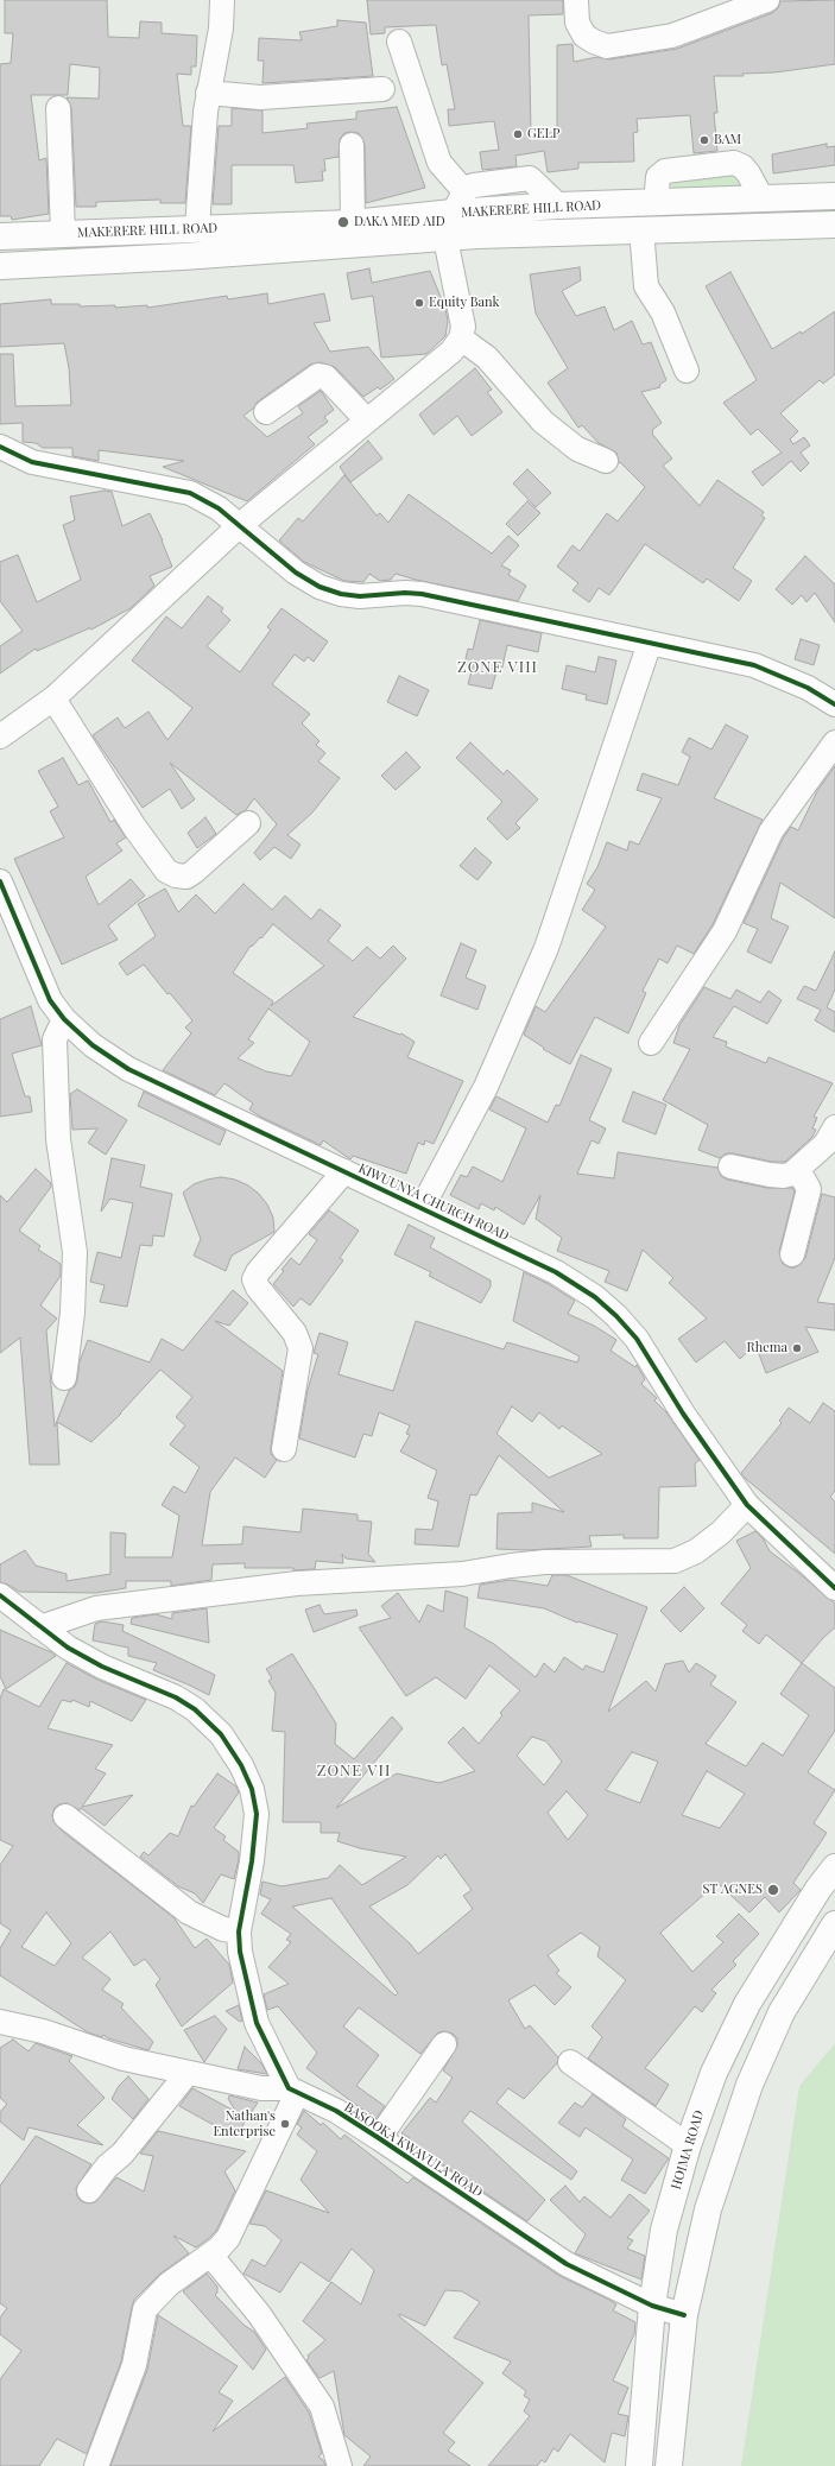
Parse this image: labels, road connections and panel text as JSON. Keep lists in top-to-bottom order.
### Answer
{
  "streets": {
    "main road": ["MAKERERE HILL ROAD", "HOIMA ROAD"],
    "street": ["KIWUUNYA CHURCH ROAD", "BASOOKA KWAVULA ROAD"]
  },
  "crossings": [
    ["BASOOKA KWAVULA ROAD", "HOIMA ROAD"]
  ],
  "districts": ["ZONE VIII", "ZONE VII"],
  "places": [
    "GELP",
    "BAM",
    "DAKA MED AID",
    "Equity Bank",
    "Rhema",
    "ST AGNES",
    "Nathan's Enterprise"
  ]
}
